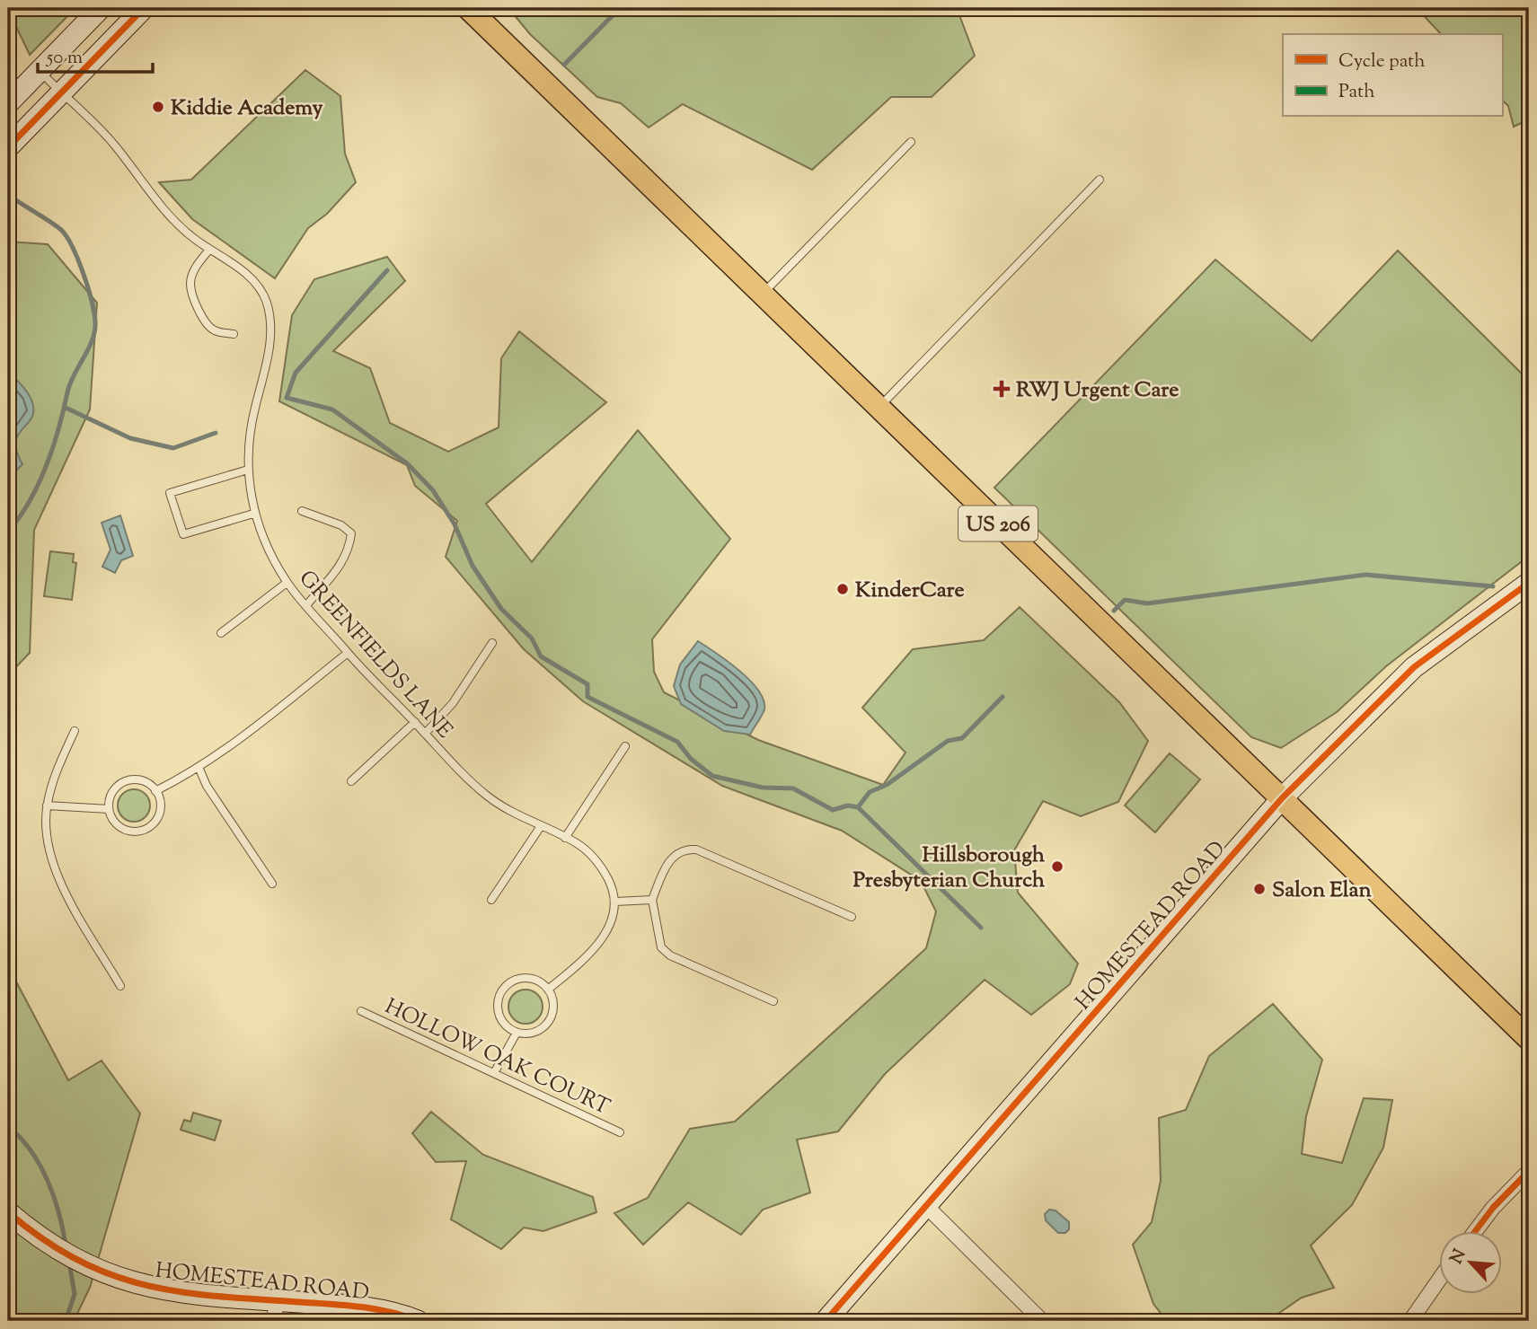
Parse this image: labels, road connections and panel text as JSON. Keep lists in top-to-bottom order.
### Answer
{
  "streets": {
    "main road": ["US 206"],
    "street": ["HOMESTEAD ROAD"],
    "lane": ["GREENFIELDS LANE", "HOLLOW OAK COURT"]
  },
  "crossings": [
    ["US 206", "HOMESTEAD ROAD"]
  ],
  "places": {
    "other": [
      "Kiddie Academy",
      "KinderCare",
      "Hillsborough Presbyterian Church",
      "Salon Elan"
    ],
    "health": ["RWJ Urgent Care"]
  },
  "legend": ["Cycle path", "Path"],
  "scale_bar": "50 m",
  "north": "top left"
}
